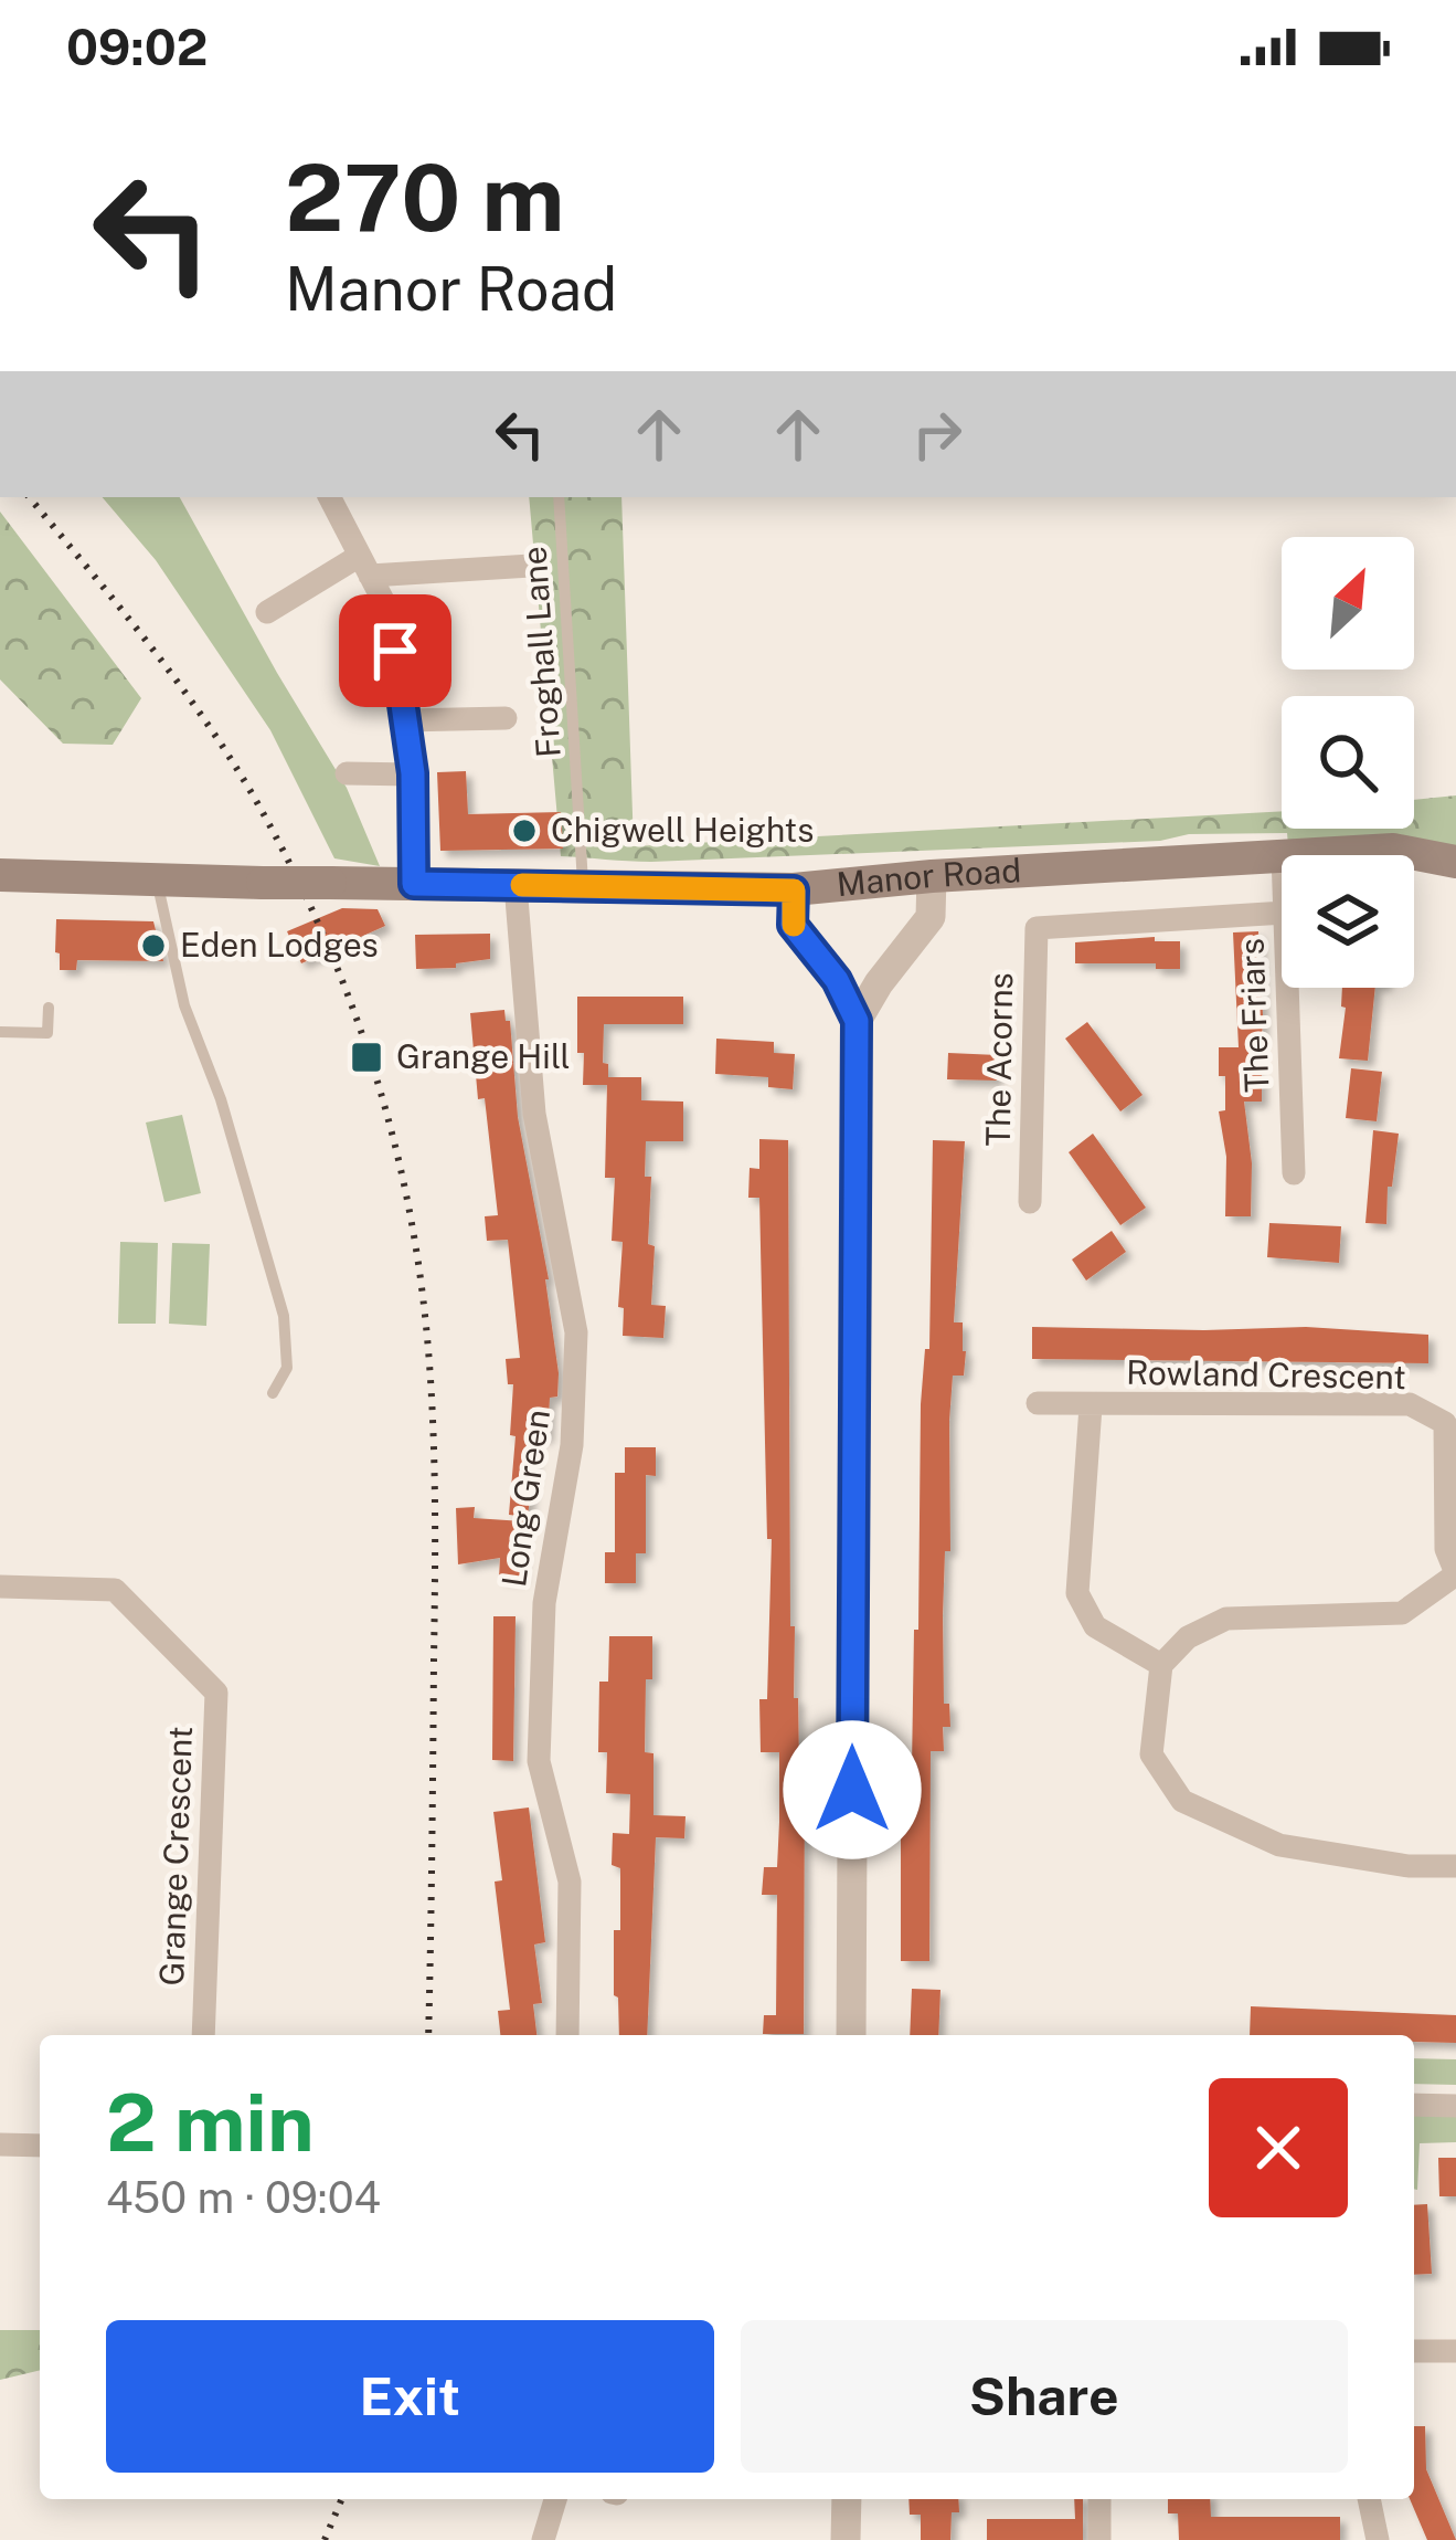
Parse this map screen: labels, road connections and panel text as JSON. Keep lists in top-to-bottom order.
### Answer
{
  "streets": {
    "main road": ["Manor Road"],
    "street": [
      "The Friars",
      "The Acorns",
      "Rowland Crescent",
      "Long Green",
      "Grange Crescent"
    ],
    "lane": ["Froghall Lane"]
  },
  "crossings": [
    ["Froghall Lane", "Manor Road"],
    ["Manor Road", "Long Green"]
  ],
  "places": {
    "other": ["Chigwell Heights", "Eden Lodges"],
    "transit": ["Grange Hill"]
  },
  "north": "top right",
  "page": {
    "status": "09:02",
    "turn": ["270 m", "Manor Road"],
    "heading": ["2 min", "450 m · 09:04"],
    "buttons": ["Exit", "Share"]
  }
}
